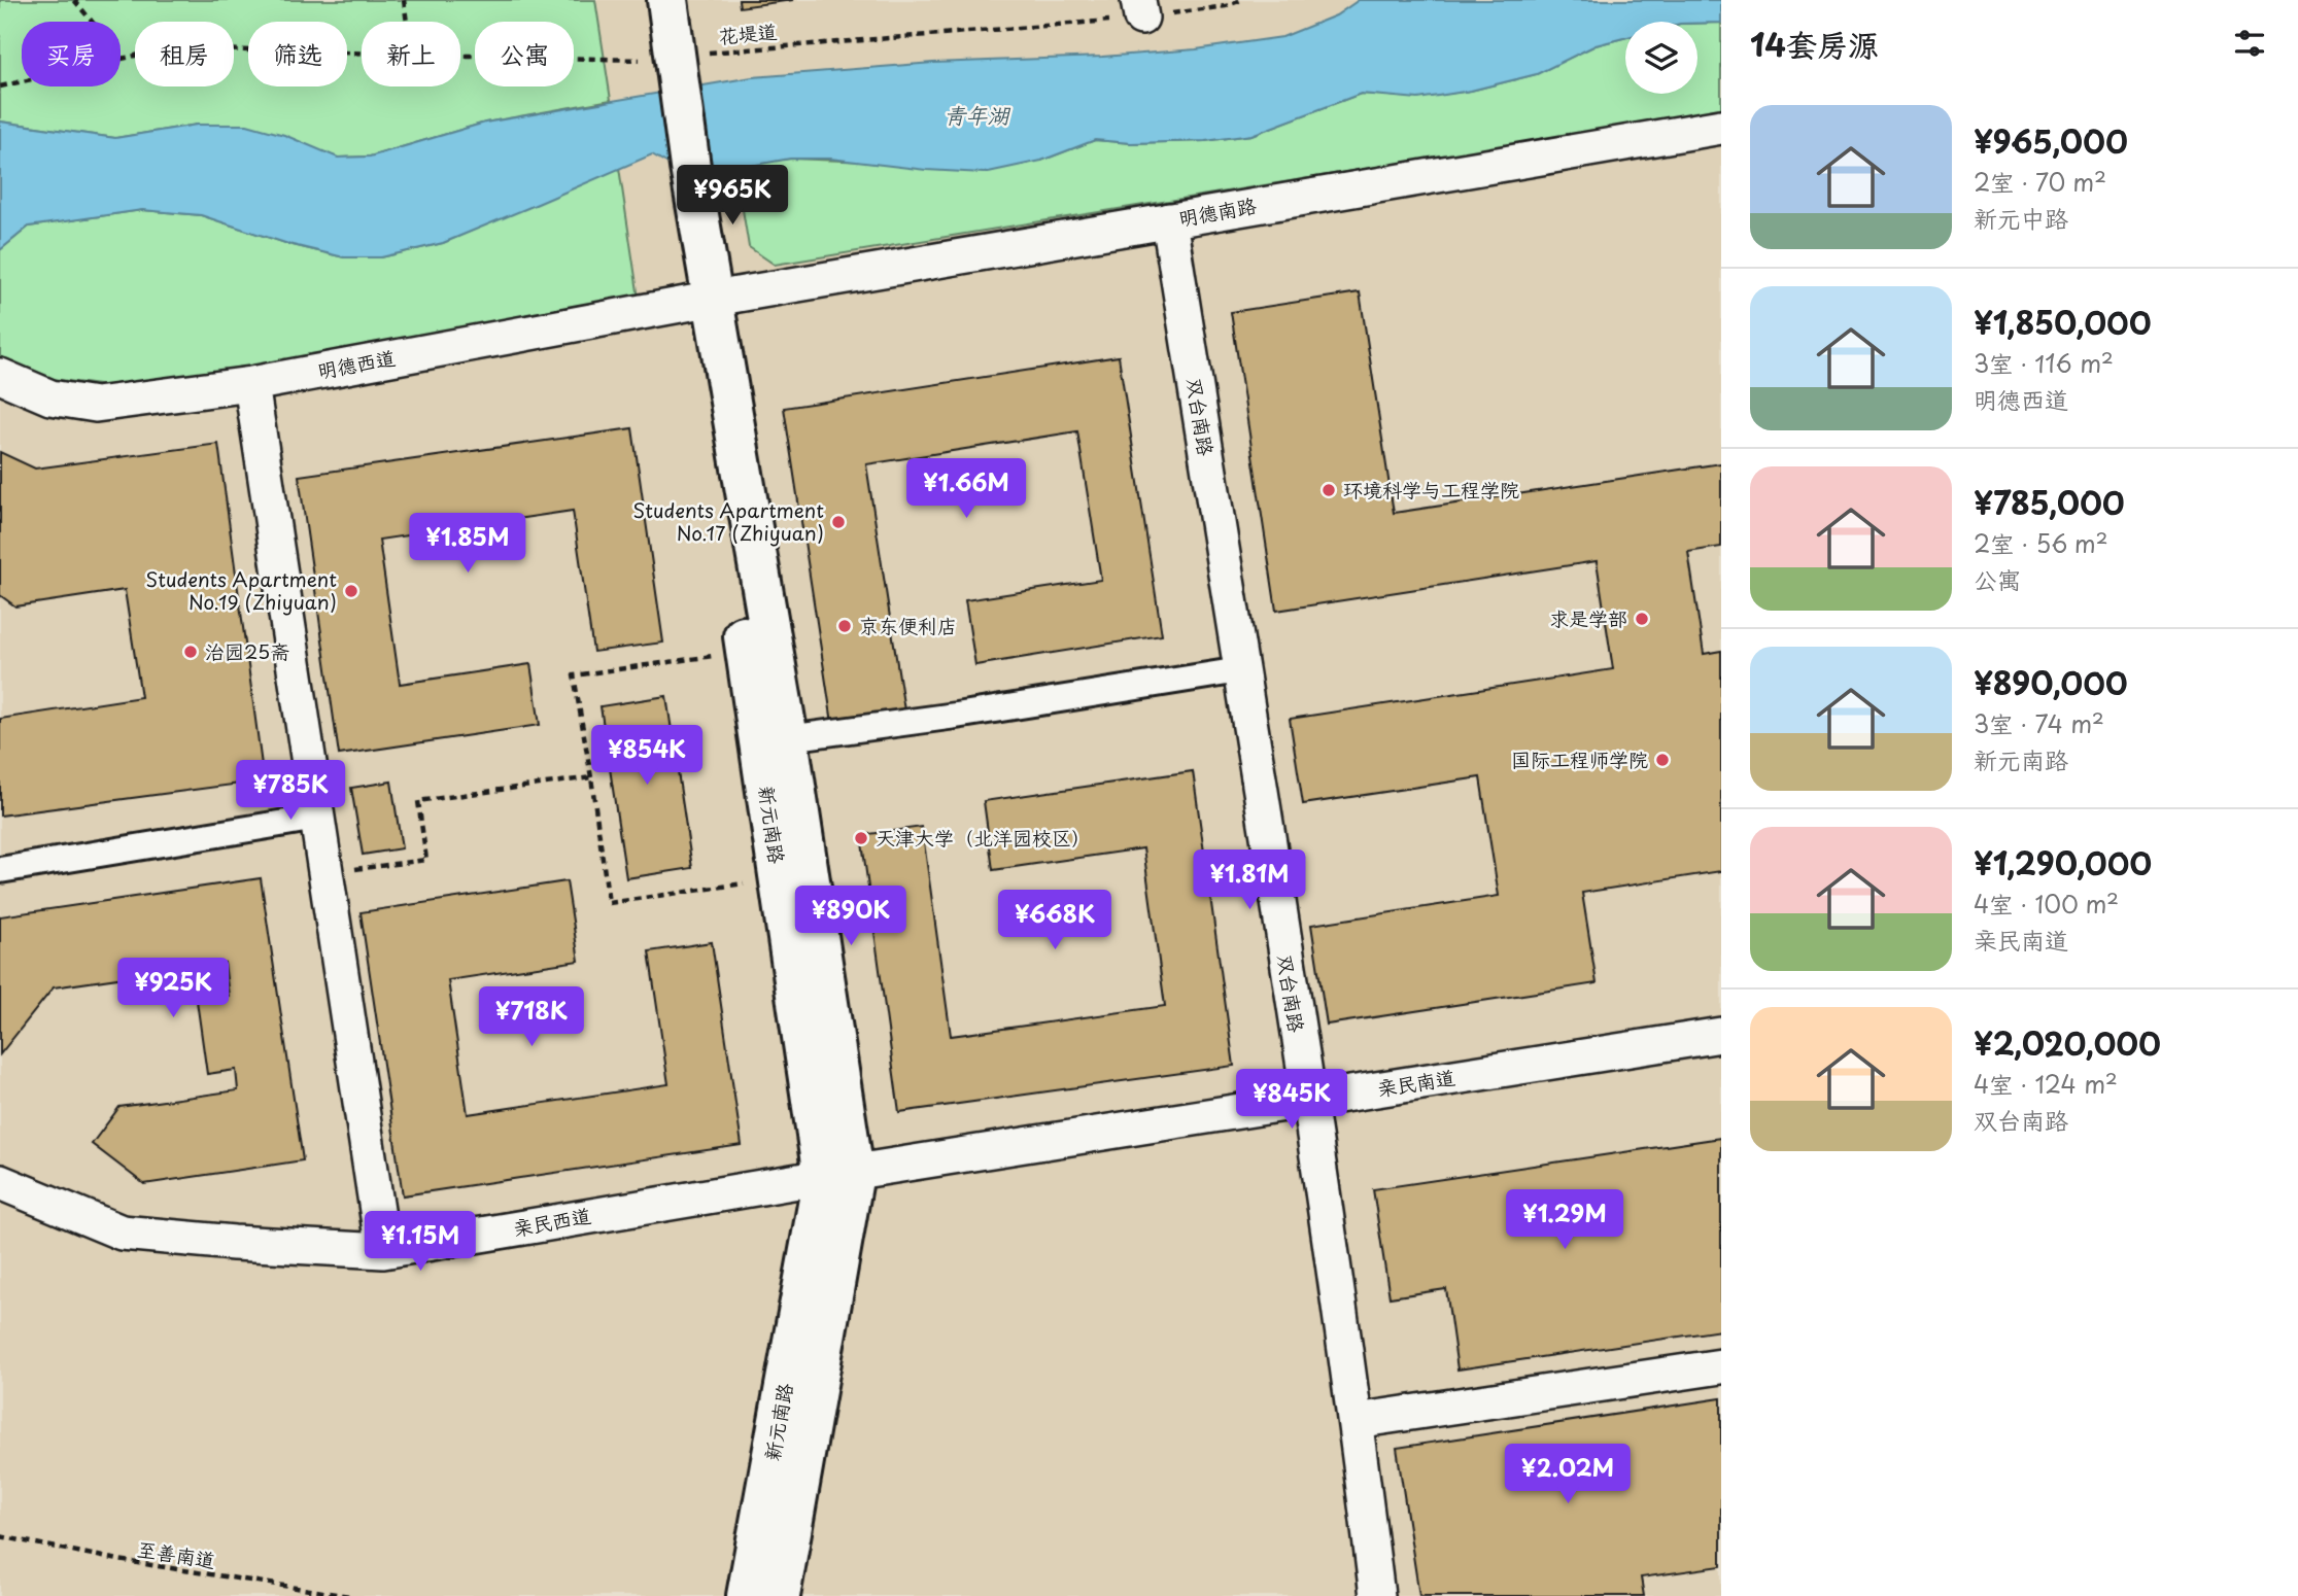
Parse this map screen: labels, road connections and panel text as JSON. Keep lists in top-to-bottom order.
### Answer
{
  "streets": {
    "street": [
      "明德南路",
      "明德西道",
      "双台南路",
      "新元南路",
      "亲民南道",
      "亲民西道"
    ],
    "path": ["花堤道", "至善南道"]
  },
  "crossings": [
    ["明德南路", "明德西道"],
    ["明德南路", "双台南路"],
    ["明德南路", "新元南路"],
    ["明德西道", "新元南路"],
    ["双台南路", "亲民南道"],
    ["新元南路", "亲民南道"],
    ["新元南路", "亲民西道"],
    ["亲民南道", "亲民西道"]
  ],
  "water": ["青年湖"],
  "places": [
    "环境科学与工程学院",
    "Students Apartment No.17 (Zhiyuan)",
    "Students Apartment No.19 (Zhiyuan)",
    "求是学部",
    "京东便利店",
    "治园25斋",
    "国际工程师学院",
    "天津大学（北洋园校区）"
  ],
  "page": {
    "heading": "14套房源",
    "chip": [
      "买房",
      "租房",
      "筛选",
      "新上",
      "公寓"
    ],
    "list": [
      {
        "name": "¥965,000",
        "note": "2室 · 70 m² · 新元中路"
      },
      {
        "name": "¥1,850,000",
        "note": "3室 · 116 m² · 明德西道"
      },
      {
        "name": "¥785,000",
        "note": "2室 · 56 m² · 公寓"
      },
      {
        "name": "¥890,000",
        "note": "3室 · 74 m² · 新元南路"
      },
      {
        "name": "¥1,290,000",
        "note": "4室 · 100 m² · 亲民南道"
      },
      {
        "name": "¥2,020,000",
        "note": "4室 · 124 m² · 双台南路"
      }
    ],
    "price": [
      "¥965K",
      "¥1.66M",
      "¥1.85M",
      "¥854K",
      "¥785K",
      "¥1.81M",
      "¥890K",
      "¥668K",
      "¥925K",
      "¥718K",
      "¥845K",
      "¥1.29M",
      "¥1.15M",
      "¥2.02M"
    ]
  }
}
